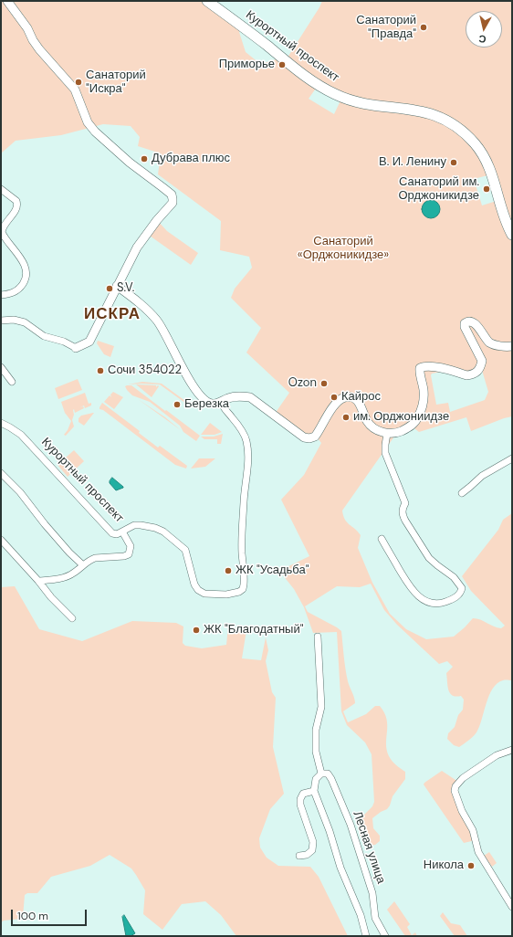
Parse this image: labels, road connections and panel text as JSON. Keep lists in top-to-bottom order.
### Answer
{
  "streets": {
    "main road": ["Курортный проспект"],
    "street": ["Лесная улица"]
  },
  "districts": ["ИСКРА"],
  "parks": ["Санаторий «Орджоникидзе»"],
  "places": [
    "Санаторий \"Правда\"",
    "Приморье",
    "Санаторий \"Искра\"",
    "Дубрава плюс",
    "В. И. Ленину",
    "Санаторий им. Орджоникидзе",
    "S.V.",
    "Сочи 354022",
    "Ozon",
    "Кайрос",
    "Березка",
    "им. Орджониидзе",
    "ЖК \"Усадьба\"",
    "ЖК \"Благодатный\"",
    "Никола"
  ],
  "scale_bar": "100 m",
  "north": "bottom"
}
